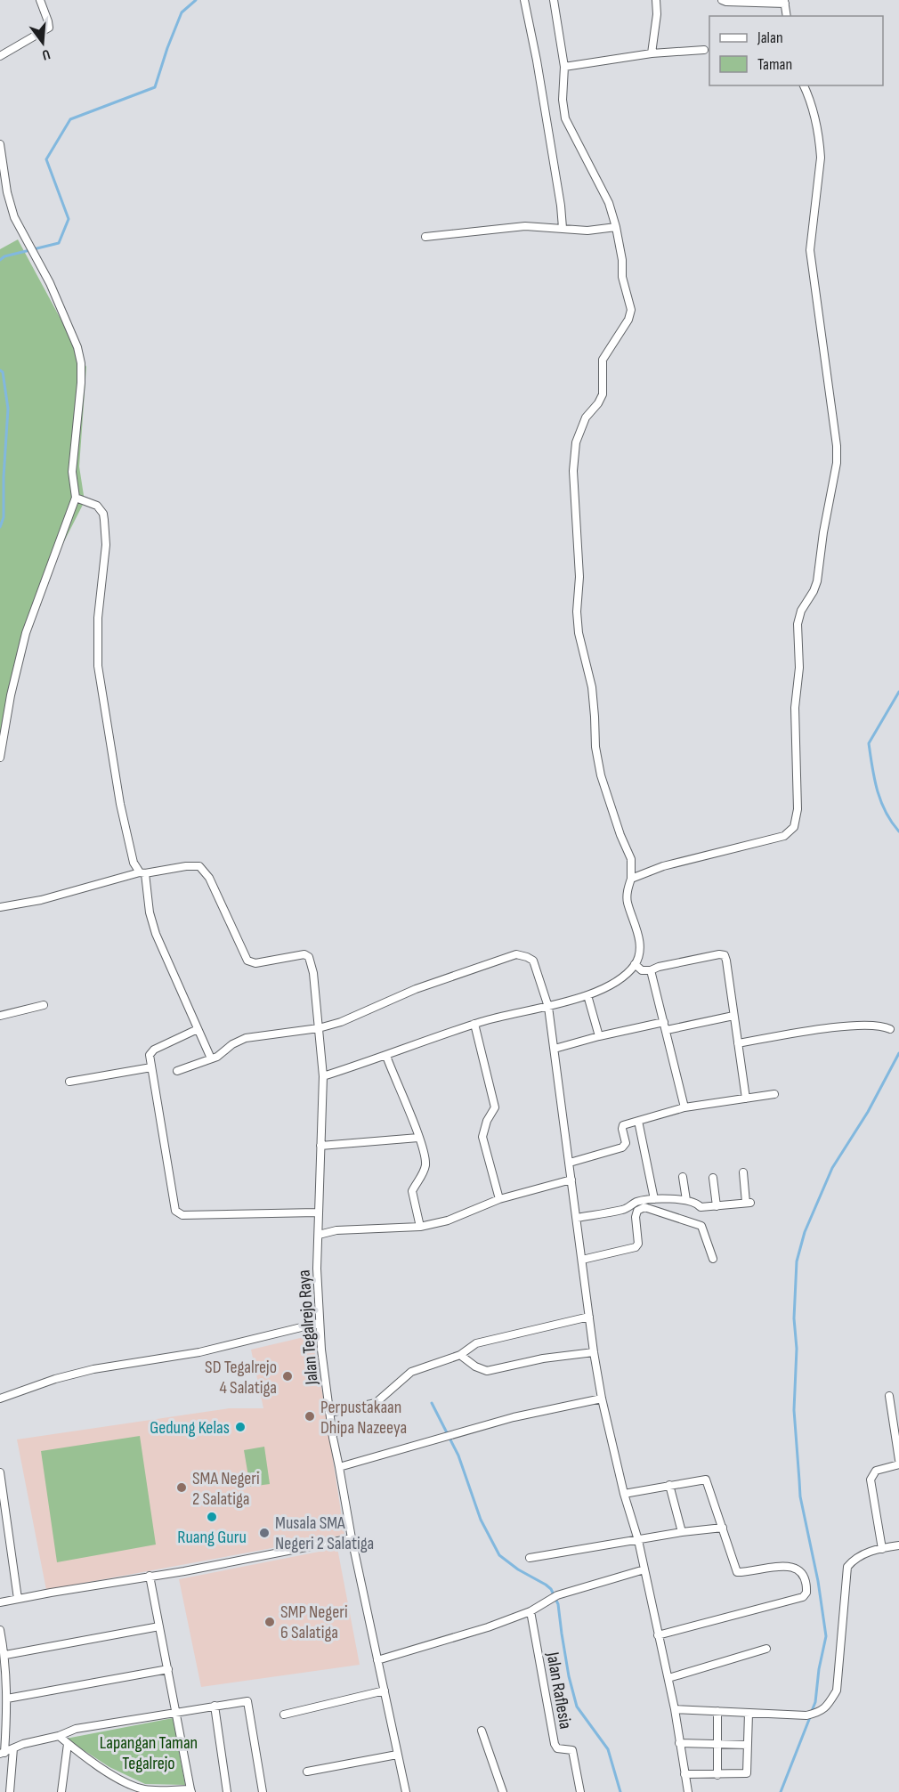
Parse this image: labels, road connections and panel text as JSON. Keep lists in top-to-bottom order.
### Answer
{
  "streets": {
    "street": ["Jalan Tegalrejo Raya", "Jalan Raflesia"]
  },
  "parks": ["Lapangan Taman Tegalrejo"],
  "places": [
    "SD Tegalrejo 4 Salatiga",
    "Perpustakaan Dhipa Nazeeya",
    "Gedung Kelas",
    "SMA Negeri 2 Salatiga",
    "Ruang Guru",
    "Musala SMA Negeri 2 Salatiga",
    "SMP Negeri 6 Salatiga"
  ],
  "legend": ["Jalan", "Taman"],
  "north": "bottom"
}
